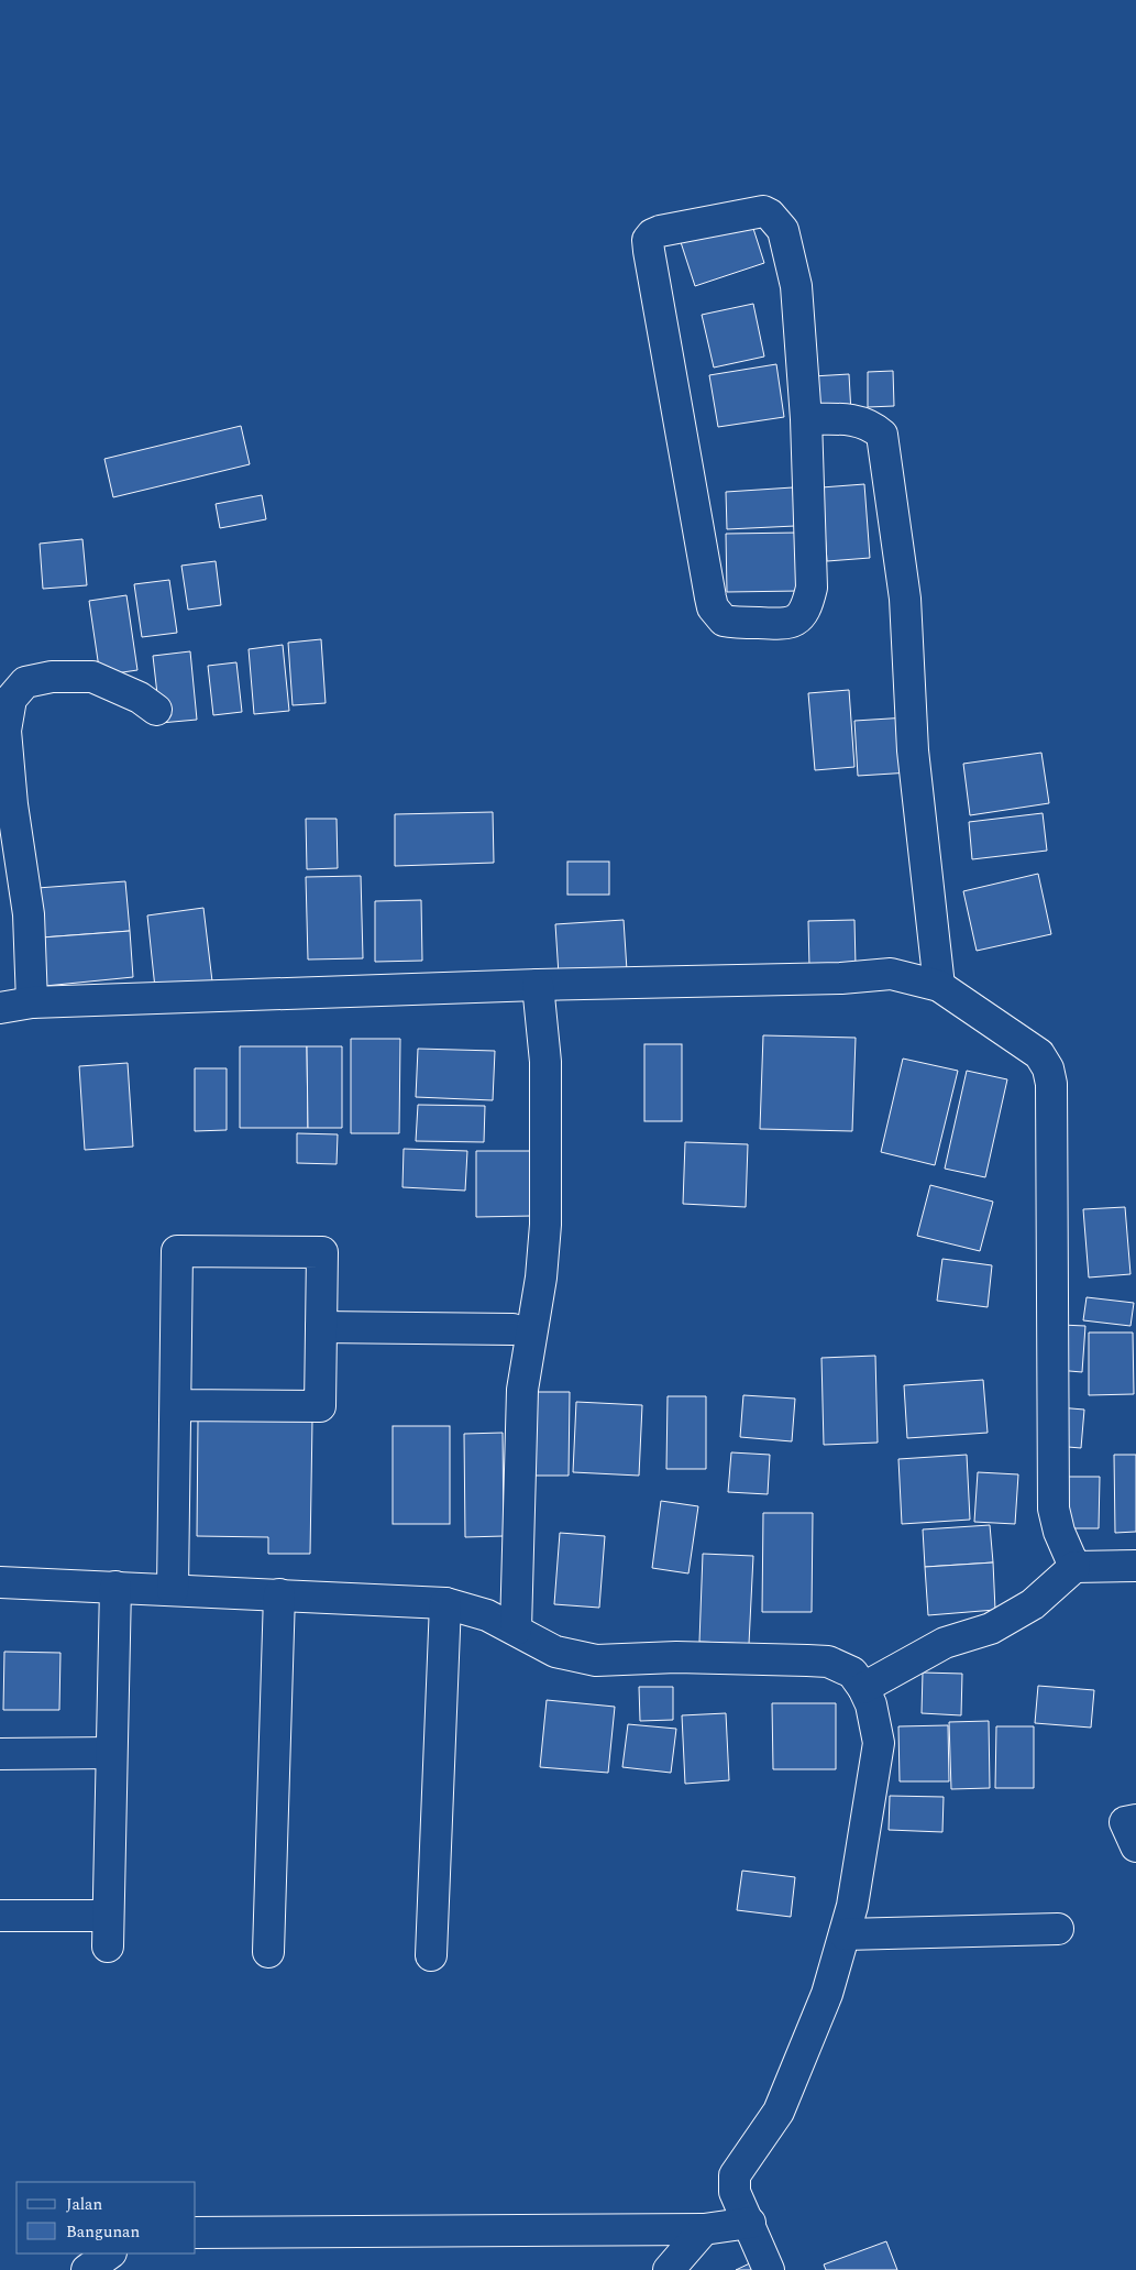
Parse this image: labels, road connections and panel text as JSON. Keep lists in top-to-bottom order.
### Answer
{
  "legend": ["Jalan", "Bangunan"]
}
